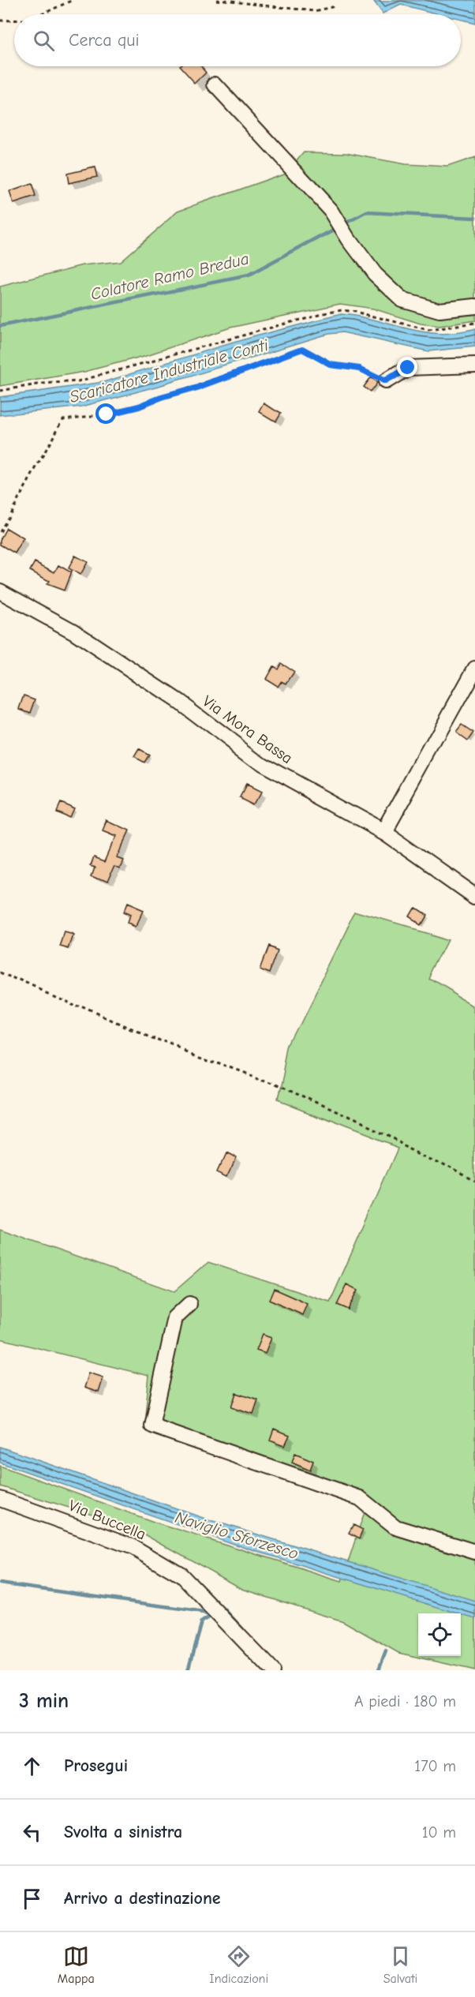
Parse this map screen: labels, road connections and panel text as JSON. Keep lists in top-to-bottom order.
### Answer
{
  "streets": {
    "street": ["Via Mora Bassa", "Via Buccella"]
  },
  "water": ["Colatore Ramo Bredua", "Scaricatore Industriale Conti", "Naviglio Sforzesco"],
  "page": {
    "search": "Cerca qui",
    "heading": ["3 min", "A piedi · 180 m"],
    "list": [
      ["Prosegui", "170 m"],
      ["Svolta a sinistra", "10 m"],
      "Arrivo a destinazione"
    ],
    "nav": ["Mappa", "Indicazioni", "Salvati"]
  }
}
